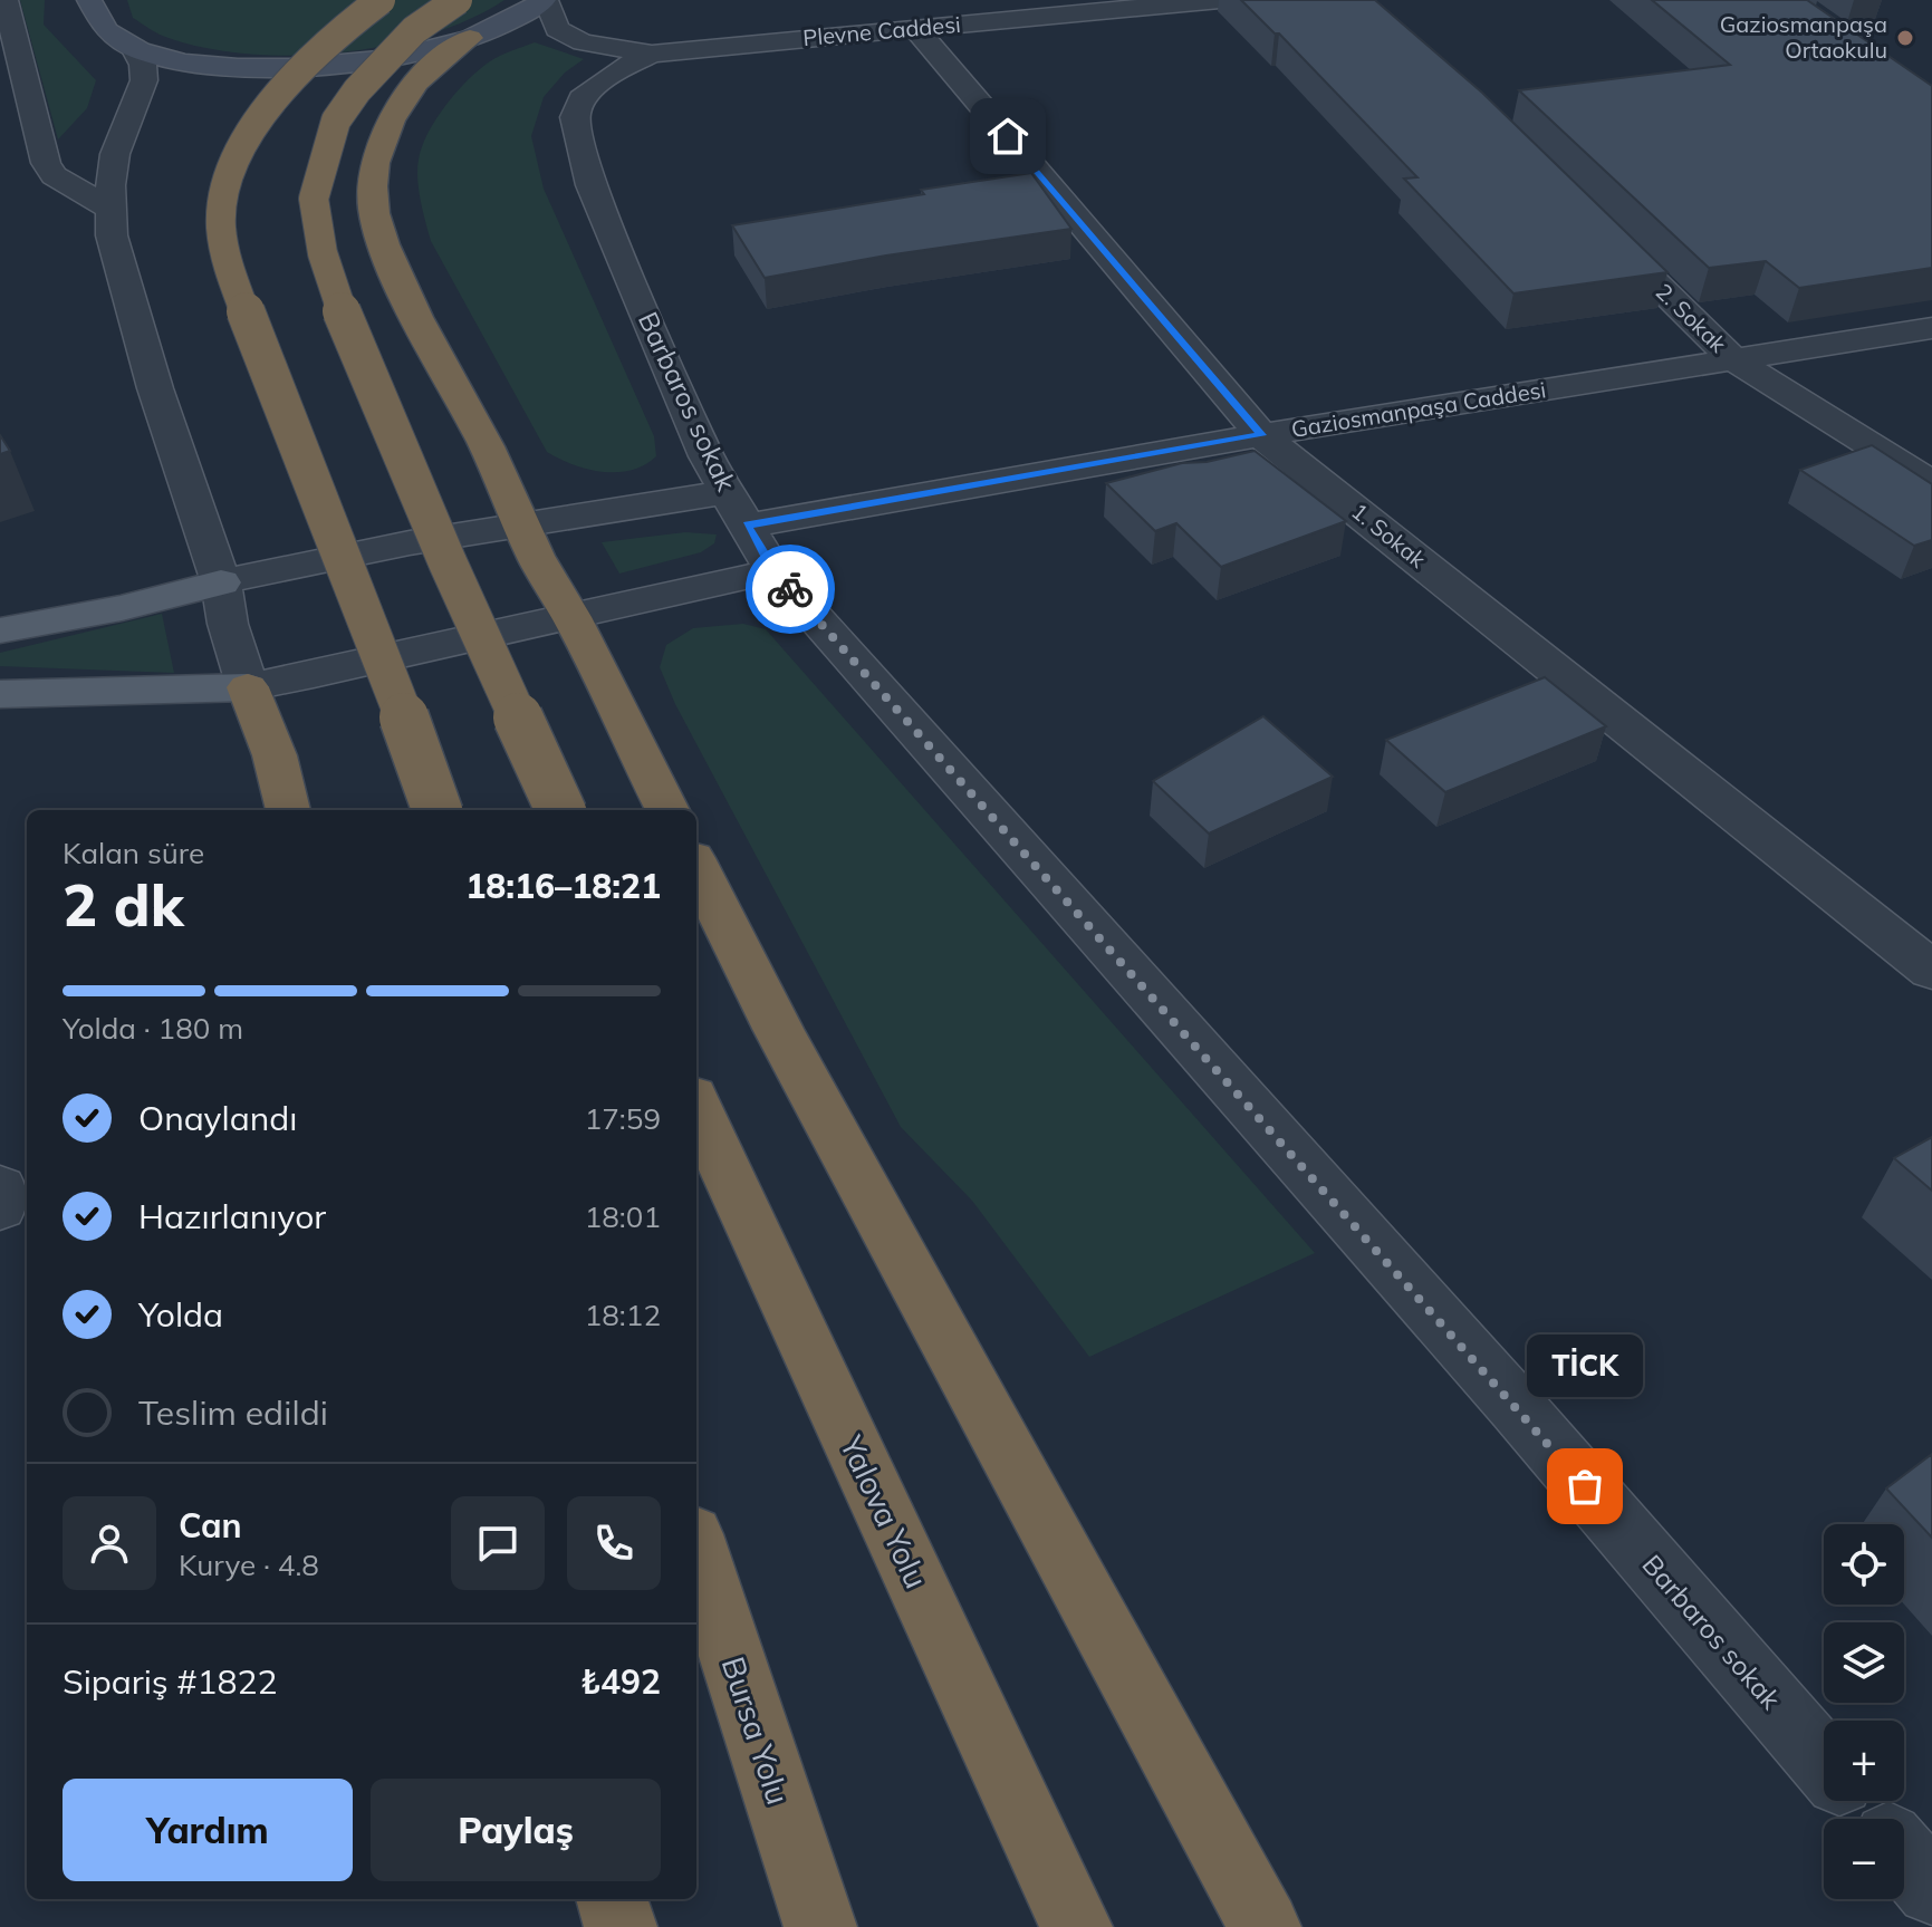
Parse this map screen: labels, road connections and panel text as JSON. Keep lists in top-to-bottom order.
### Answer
{
  "streets": {
    "highway": ["Yalova Yolu", "Bursa Yolu"],
    "street": [
      "Plevne Caddesi",
      "2. Sokak",
      "Barbaros sokak",
      "Gaziosmanpaşa Caddesi",
      "1. Sokak"
    ]
  },
  "crossings": [
    ["Plevne Caddesi", "Barbaros sokak"],
    ["Plevne Caddesi", "1. Sokak"],
    ["2. Sokak", "Gaziosmanpaşa Caddesi"],
    ["Barbaros sokak", "Gaziosmanpaşa Caddesi"],
    ["Gaziosmanpaşa Caddesi", "1. Sokak"]
  ],
  "places": ["Gaziosmanpaşa Ortaokulu", "TİCK"],
  "page": {
    "heading": ["2 dk", "Kalan süre", "18:16–18:21"],
    "panel": [
      "Can",
      "Kurye · 4.8",
      "Sipariş #1822",
      "₺492"
    ],
    "bar": "Yolda · 180 m",
    "list": [
      ["Onaylandı", "17:59"],
      ["Hazırlanıyor", "18:01"],
      ["Yolda", "18:12"],
      "Teslim edildi"
    ],
    "bubble": "TİCK",
    "map_buttons": ["+", "−"],
    "buttons": ["Yardım", "Paylaş"]
  }
}
